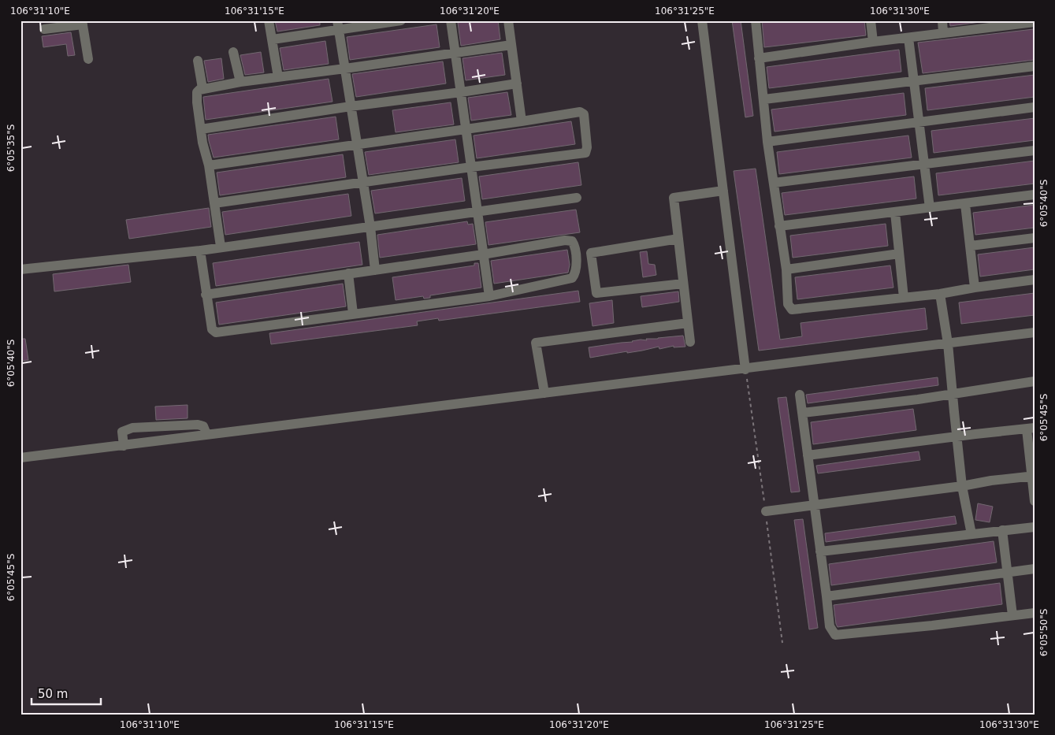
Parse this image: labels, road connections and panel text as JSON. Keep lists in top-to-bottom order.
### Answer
{
  "scale_bar": "50 m",
  "coordinates": [
    "106°31'10\"E",
    "106°31'15\"E",
    "106°31'20\"E",
    "106°31'25\"E",
    "106°31'30\"E",
    "6°05'35\"S",
    "6°05'40\"S",
    "6°05'45\"S",
    "6°05'50\"S"
  ]
}
